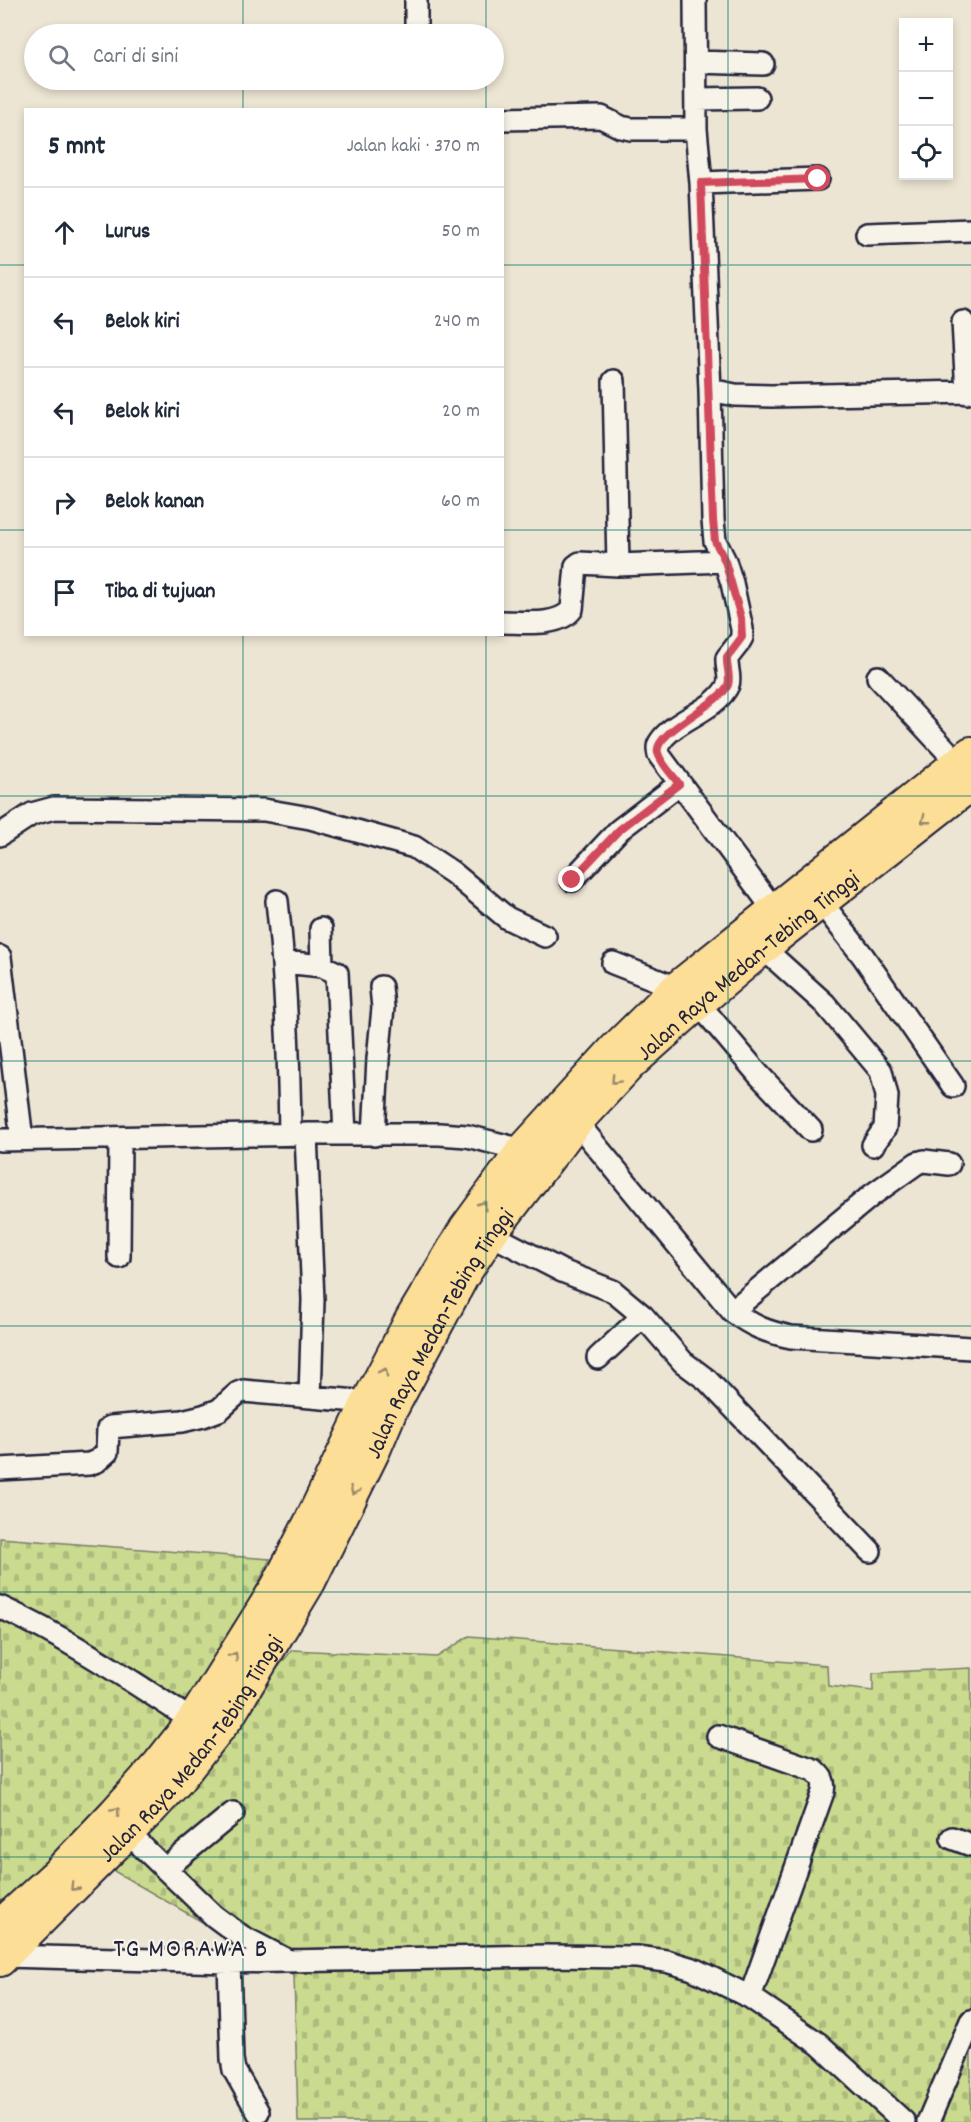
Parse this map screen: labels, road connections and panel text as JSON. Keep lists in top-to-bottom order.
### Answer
{
  "streets": {
    "highway": ["Jalan Raya Medan-Tebing Tinggi"]
  },
  "districts": ["TG MORAWA B"],
  "page": {
    "map_buttons": ["+", "−"],
    "search": "Cari di sini",
    "heading": ["5 mnt", "Jalan kaki · 370 m"],
    "list": [
      ["Lurus", "50 m"],
      ["Belok kiri", "240 m"],
      ["Belok kiri", "20 m"],
      ["Belok kanan", "60 m"],
      "Tiba di tujuan"
    ]
  }
}
